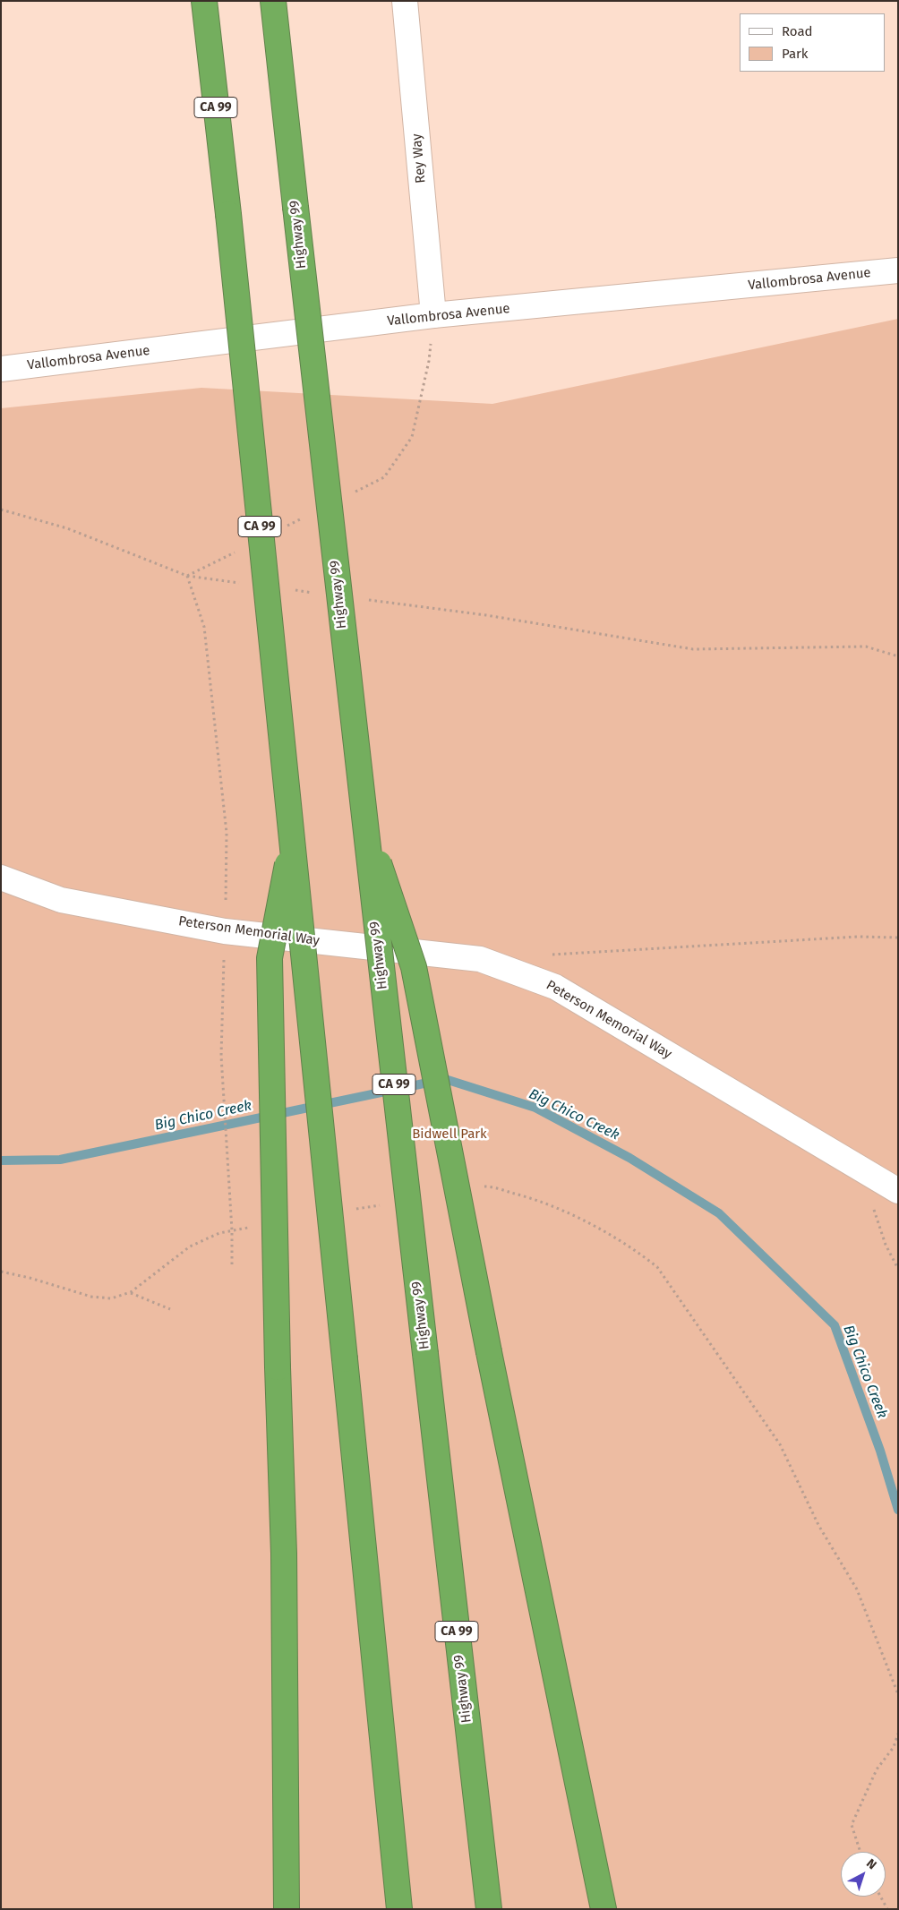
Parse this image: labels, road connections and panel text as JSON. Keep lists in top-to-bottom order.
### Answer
{
  "streets": {
    "highway": ["CA 99", "Highway 99"],
    "street": ["Rey Way", "Vallombrosa Avenue", "Peterson Memorial Way"]
  },
  "crossings": [
    ["Rey Way", "Vallombrosa Avenue"]
  ],
  "water": ["Big Chico Creek"],
  "parks": ["Bidwell Park"],
  "legend": ["Road", "Park"],
  "north": "top right"
}
